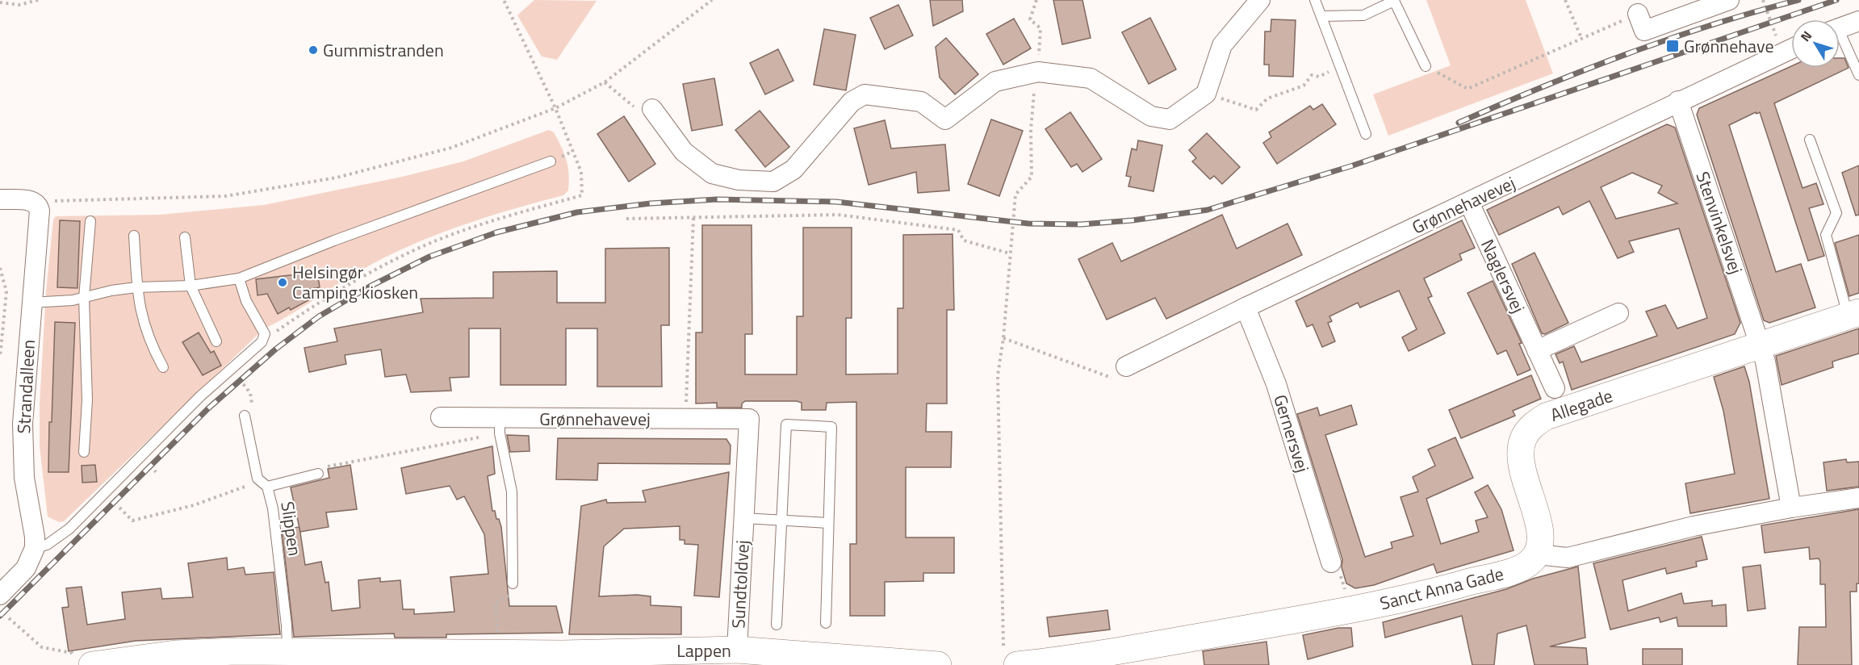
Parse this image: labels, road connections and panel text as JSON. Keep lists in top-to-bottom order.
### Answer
{
  "streets": {
    "main road": ["Allegade", "Sanct Anna Gade", "Lappen"],
    "street": [
      "Grønnehavevej",
      "Stenvinkelsvej",
      "Naglersvej",
      "Strandalleen",
      "Gernersvej",
      "Sundtoldvej"
    ],
    "lane": ["Slippen"]
  },
  "crossings": [
    ["Grønnehavevej", "Stenvinkelsvej"],
    ["Grønnehavevej", "Naglersvej"],
    ["Grønnehavevej", "Gernersvej"],
    ["Grønnehavevej", "Sundtoldvej"],
    ["Stenvinkelsvej", "Allegade"],
    ["Allegade", "Sanct Anna Gade"],
    ["Slippen", "Lappen"],
    ["Sundtoldvej", "Lappen"]
  ],
  "places": {
    "transit": ["Grønnehave"],
    "other": ["Gummistranden", "Helsingør Camping kiosken"]
  },
  "north": "top left"
}
